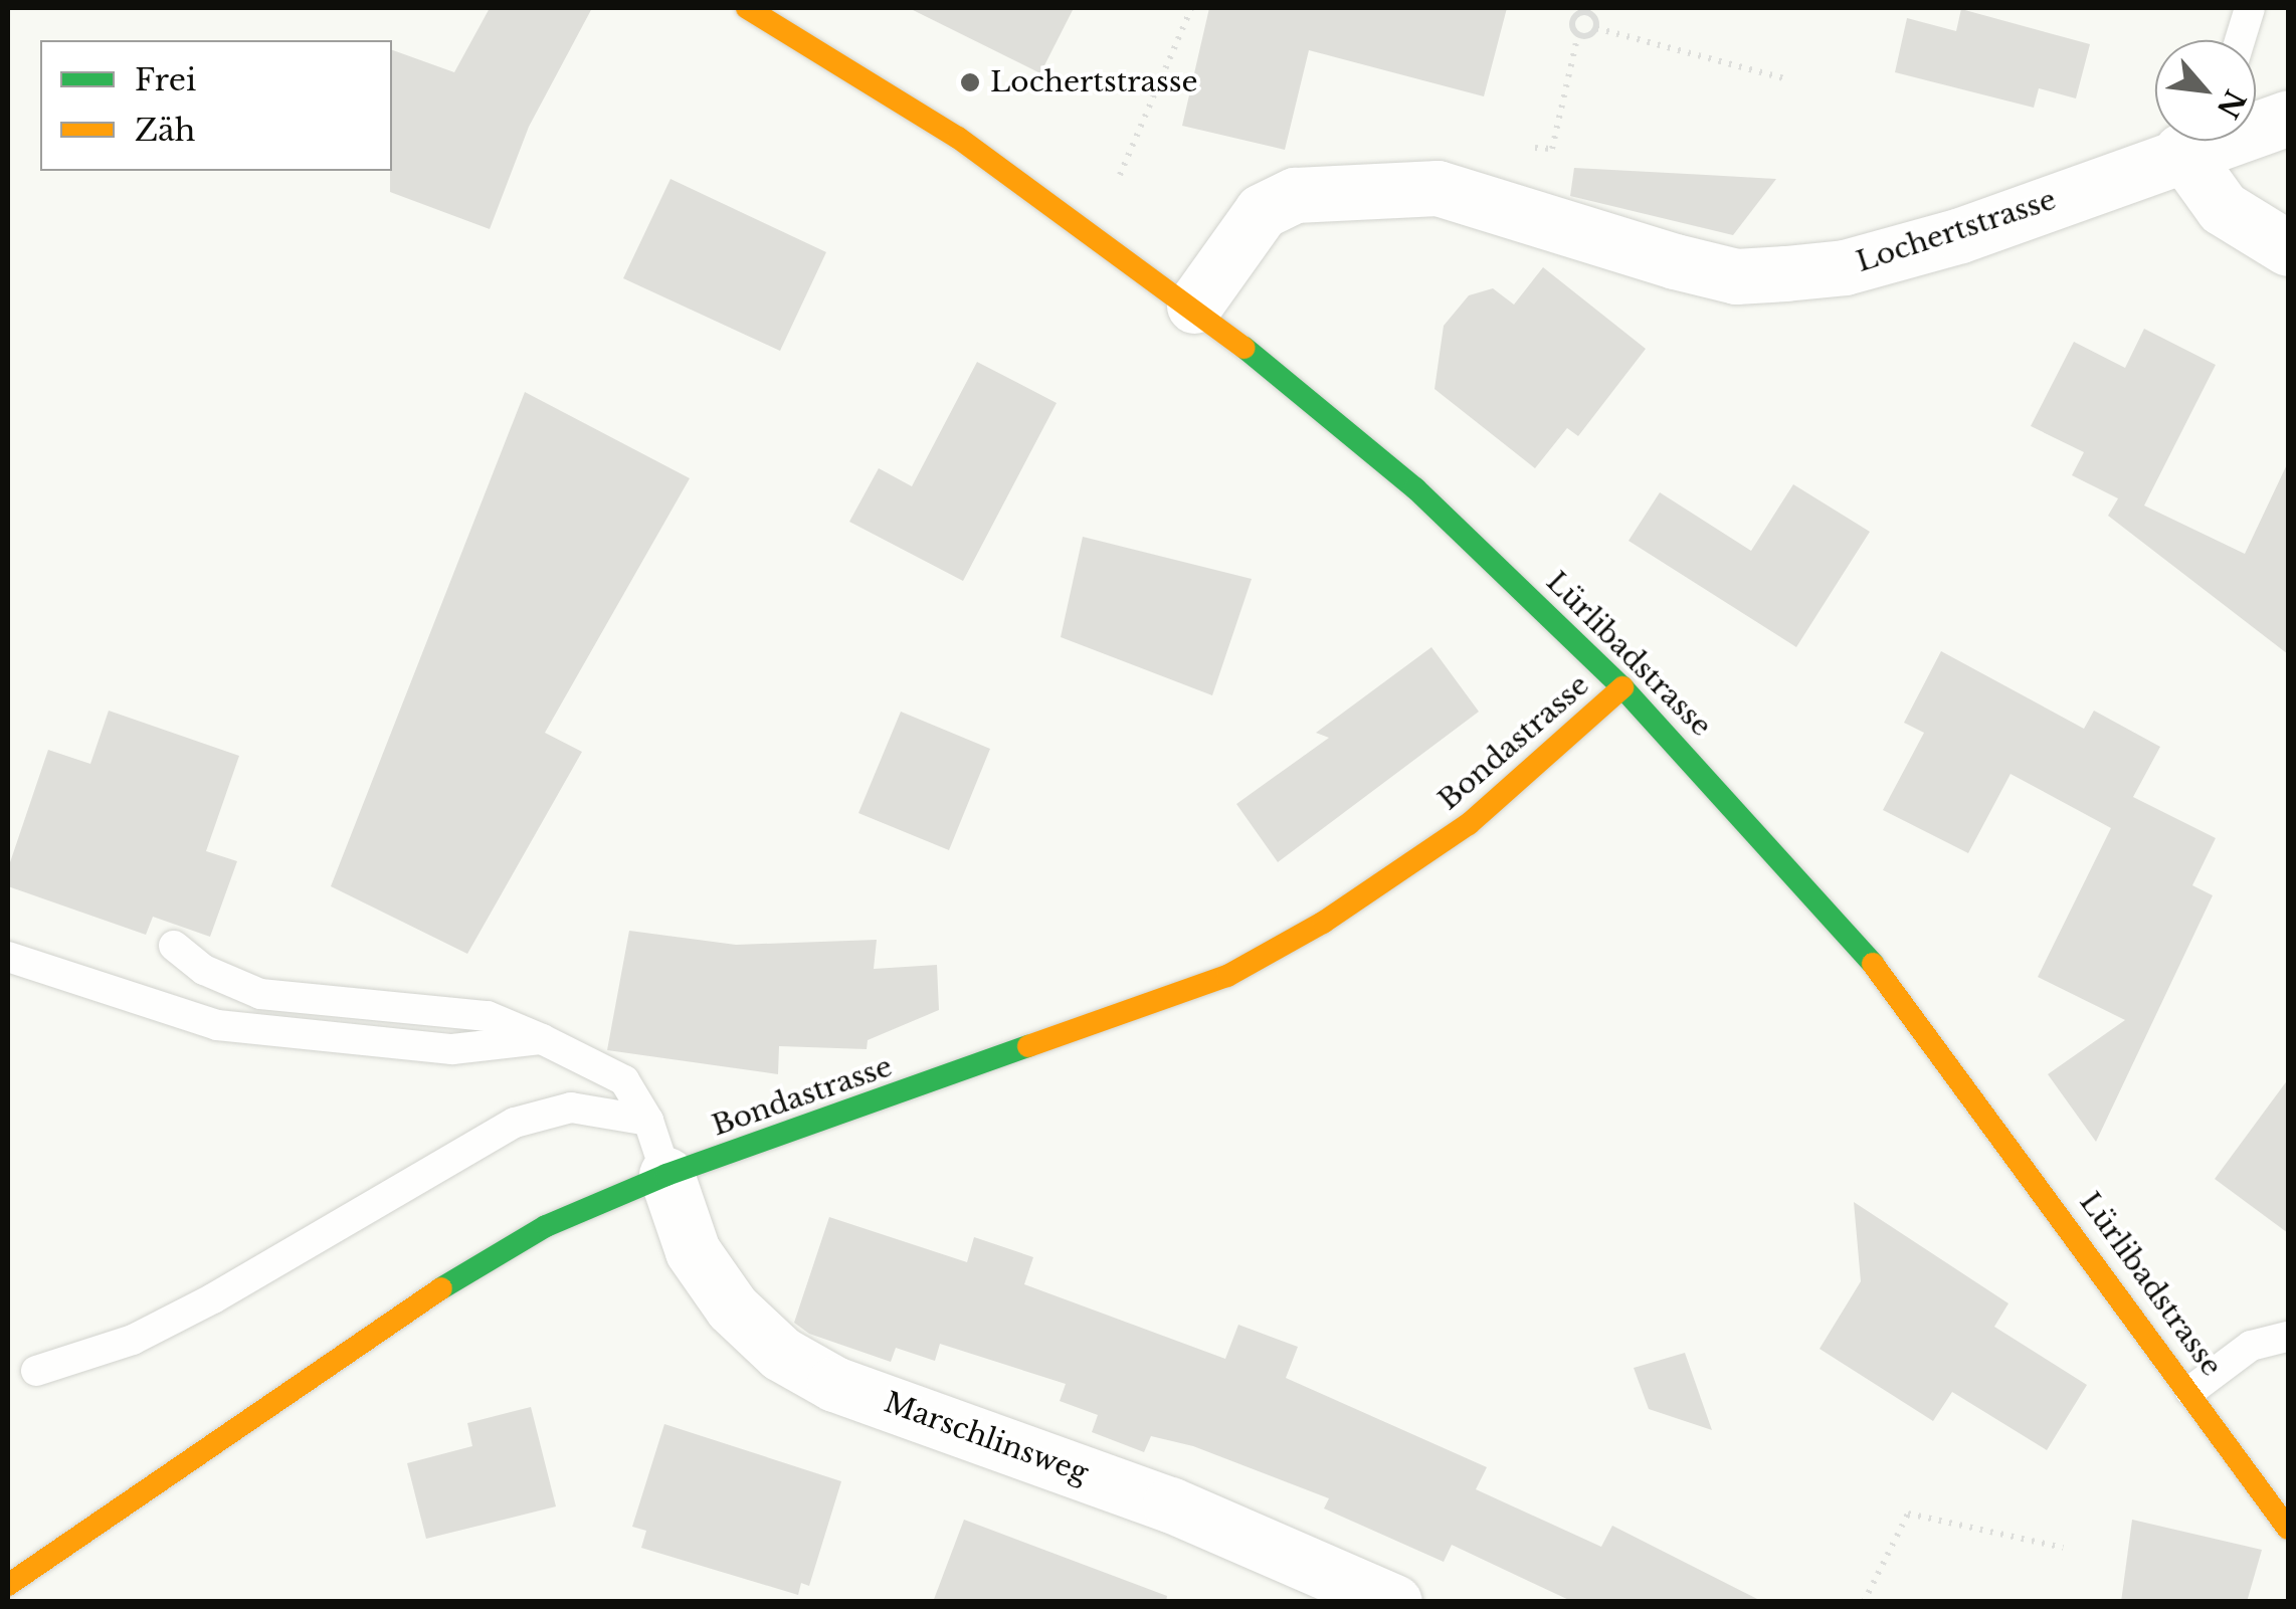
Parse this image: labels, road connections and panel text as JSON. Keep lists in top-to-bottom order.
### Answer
{
  "streets": {
    "street": [
      "Lochertstrasse",
      "Lürlibadstrasse",
      "Bondastrasse",
      "Marschlinsweg"
    ]
  },
  "crossings": [
    ["Lochertstrasse", "Lürlibadstrasse"],
    ["Lürlibadstrasse", "Bondastrasse"],
    ["Bondastrasse", "Marschlinsweg"]
  ],
  "places": ["Lochertstrasse"],
  "legend": ["Frei", "Zäh"],
  "north": "bottom right"
}
